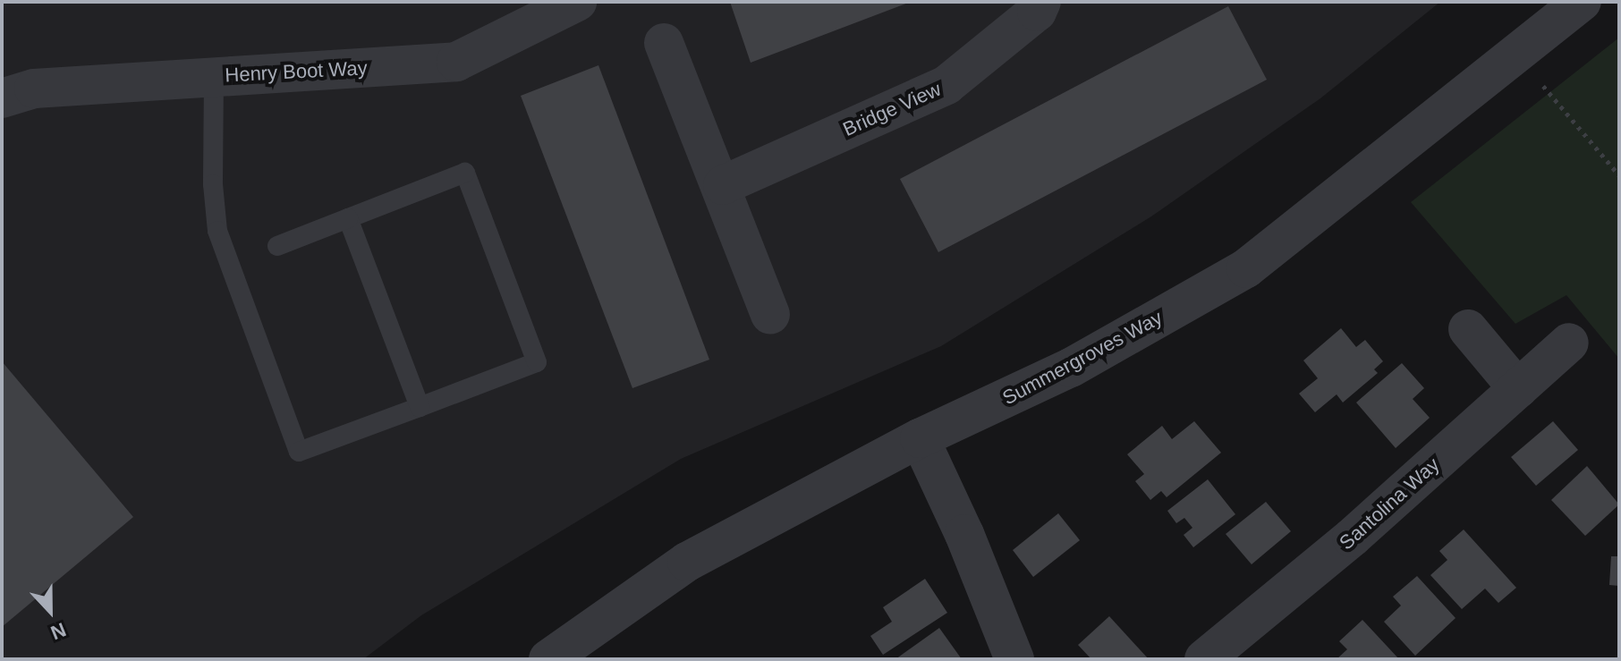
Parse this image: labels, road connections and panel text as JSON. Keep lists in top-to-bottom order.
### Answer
{
  "streets": {
    "street": [
      "Henry Boot Way",
      "Bridge View",
      "Summergroves Way",
      "Santolina Way"
    ]
  },
  "north": "bottom"
}
